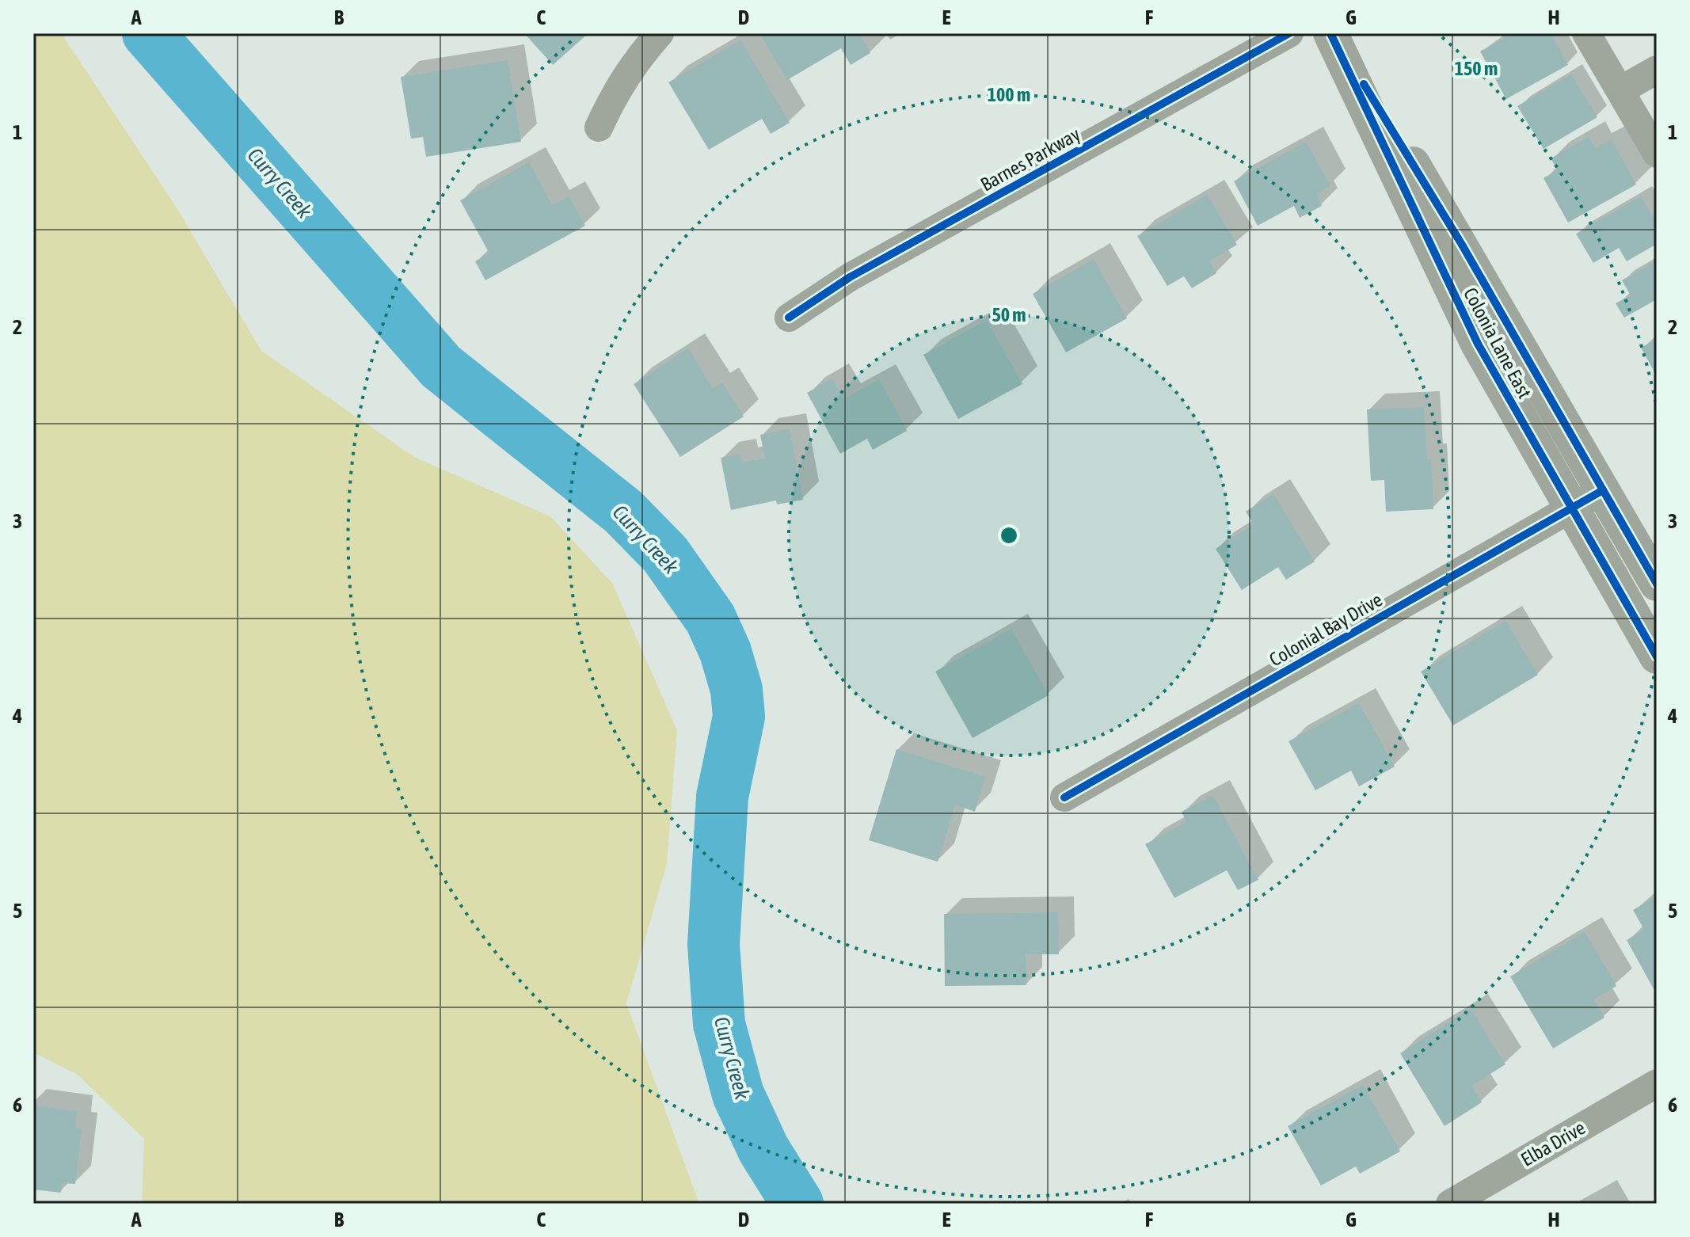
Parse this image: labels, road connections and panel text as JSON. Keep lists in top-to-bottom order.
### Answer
{
  "streets": {
    "street": [
      "Barnes Parkway",
      "Colonia Lane East",
      "Colonial Bay Drive",
      "Elba Drive"
    ]
  },
  "crossings": [
    ["Colonia Lane East", "Colonial Bay Drive"]
  ],
  "water": ["Curry Creek"],
  "grid": {
    "columns": [
      "A",
      "B",
      "C",
      "D",
      "E",
      "F",
      "G",
      "H"
    ],
    "rows": [
      "1",
      "2",
      "3",
      "4",
      "5",
      "6"
    ]
  },
  "rings": ["150 m", "100 m", "50 m"]
}
